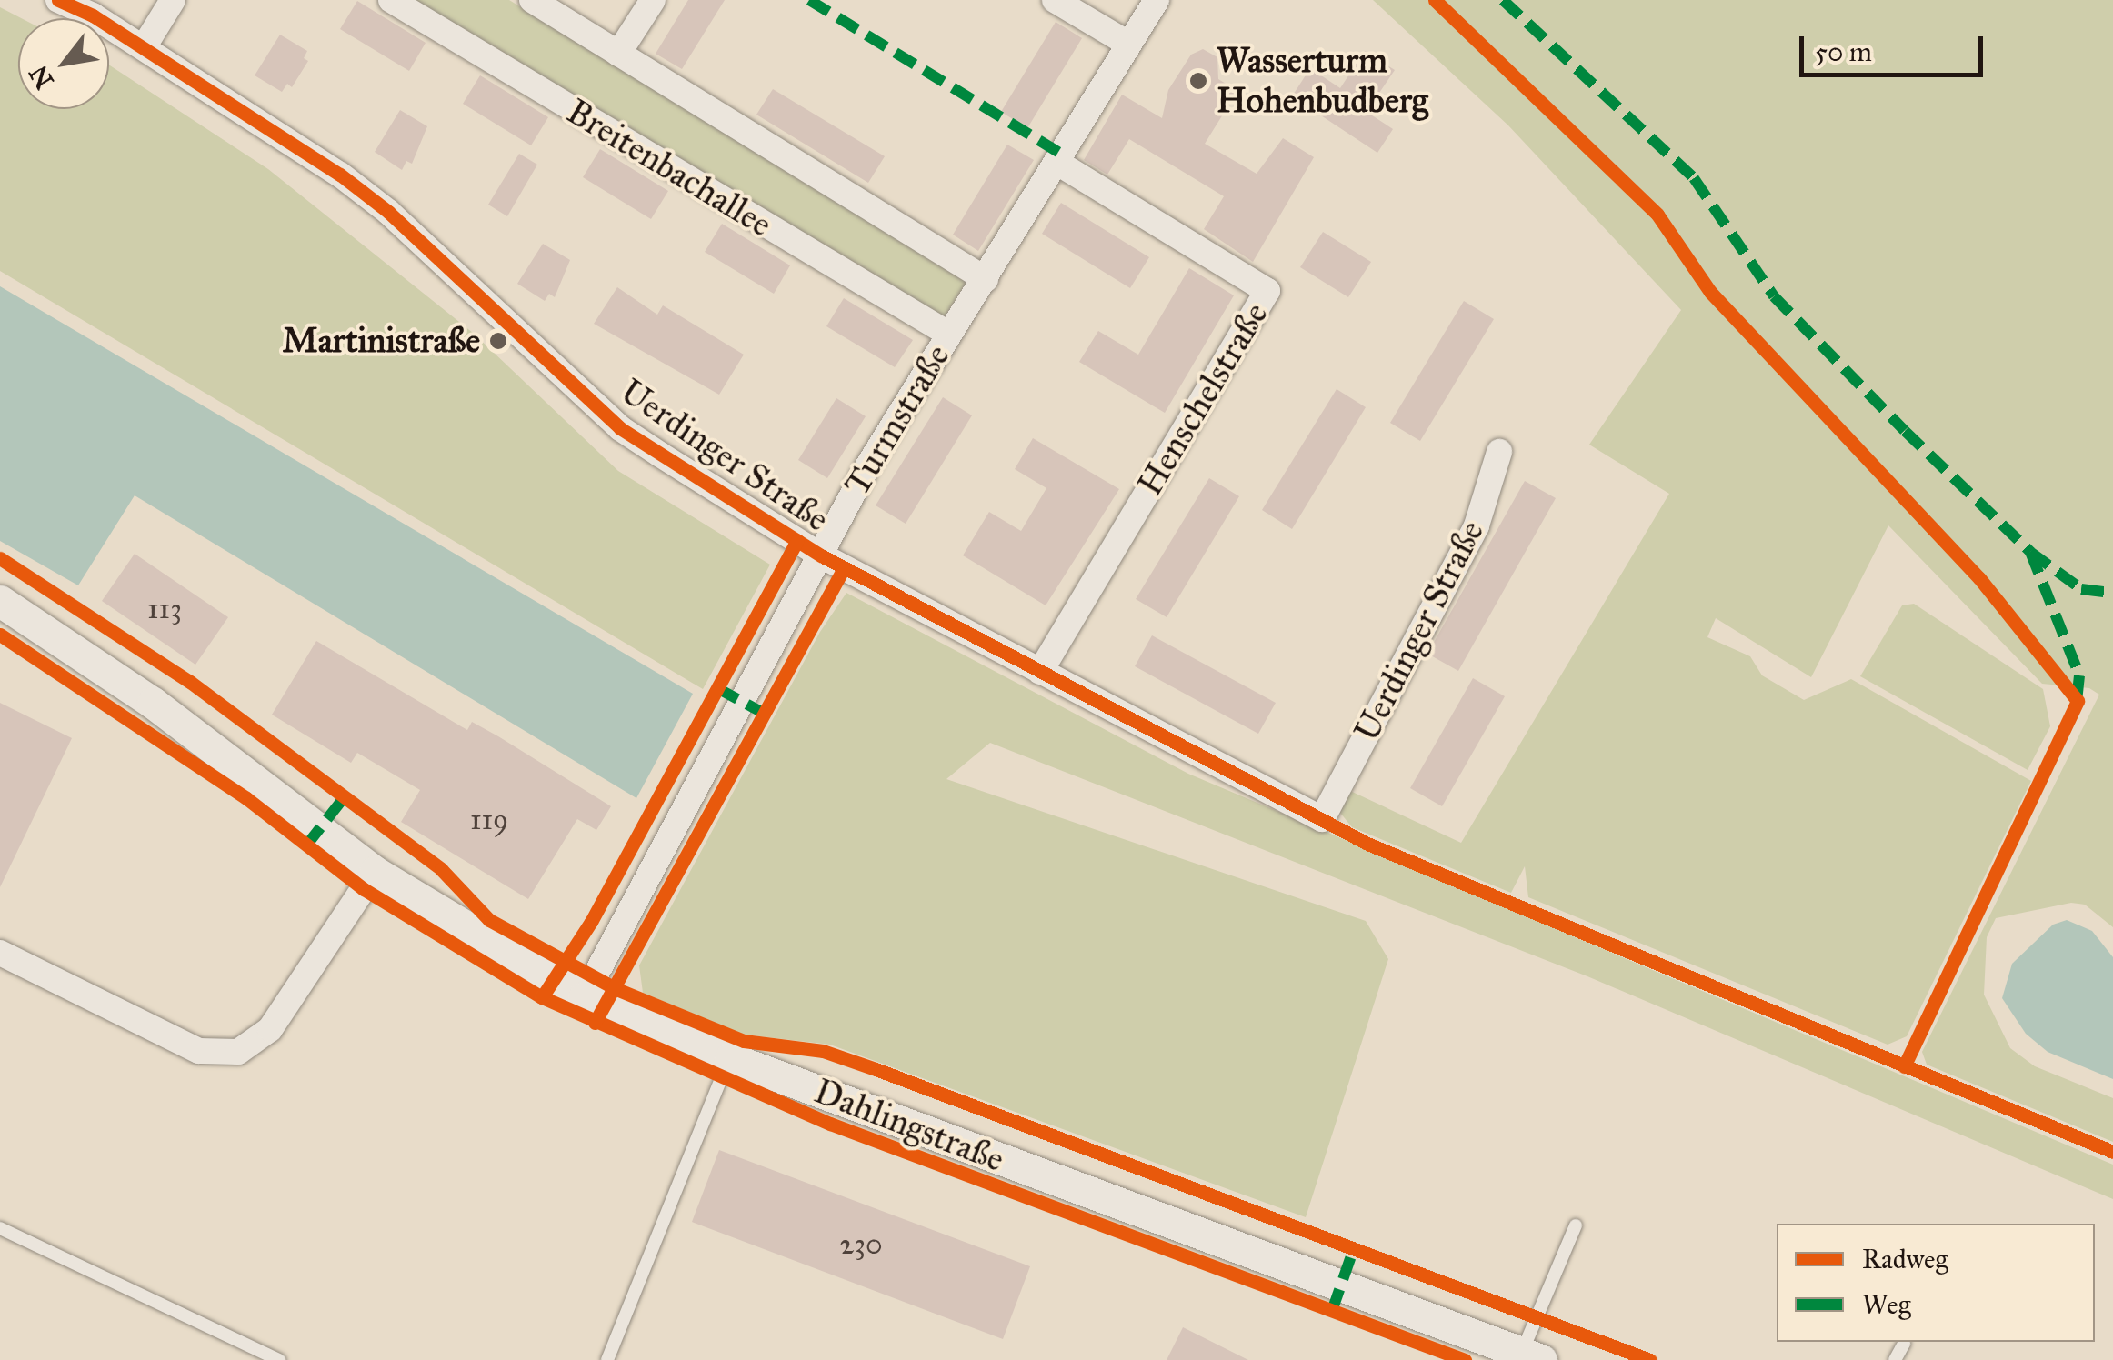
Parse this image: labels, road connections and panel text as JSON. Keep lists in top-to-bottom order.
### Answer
{
  "streets": {
    "street": [
      "Breitenbachallee",
      "Henschelstraße",
      "Turmstraße",
      "Uerdinger Straße",
      "Dahlingstraße"
    ]
  },
  "crossings": [
    ["Breitenbachallee", "Turmstraße"],
    ["Henschelstraße", "Turmstraße"],
    ["Henschelstraße", "Uerdinger Straße"],
    ["Turmstraße", "Uerdinger Straße"],
    ["Turmstraße", "Dahlingstraße"]
  ],
  "places": ["Wasserturm Hohenbudberg", "Martinistraße"],
  "house_numbers": ["113", "119", "230"],
  "legend": ["Radweg", "Weg"],
  "scale_bar": "50 m",
  "north": "bottom left"
}
